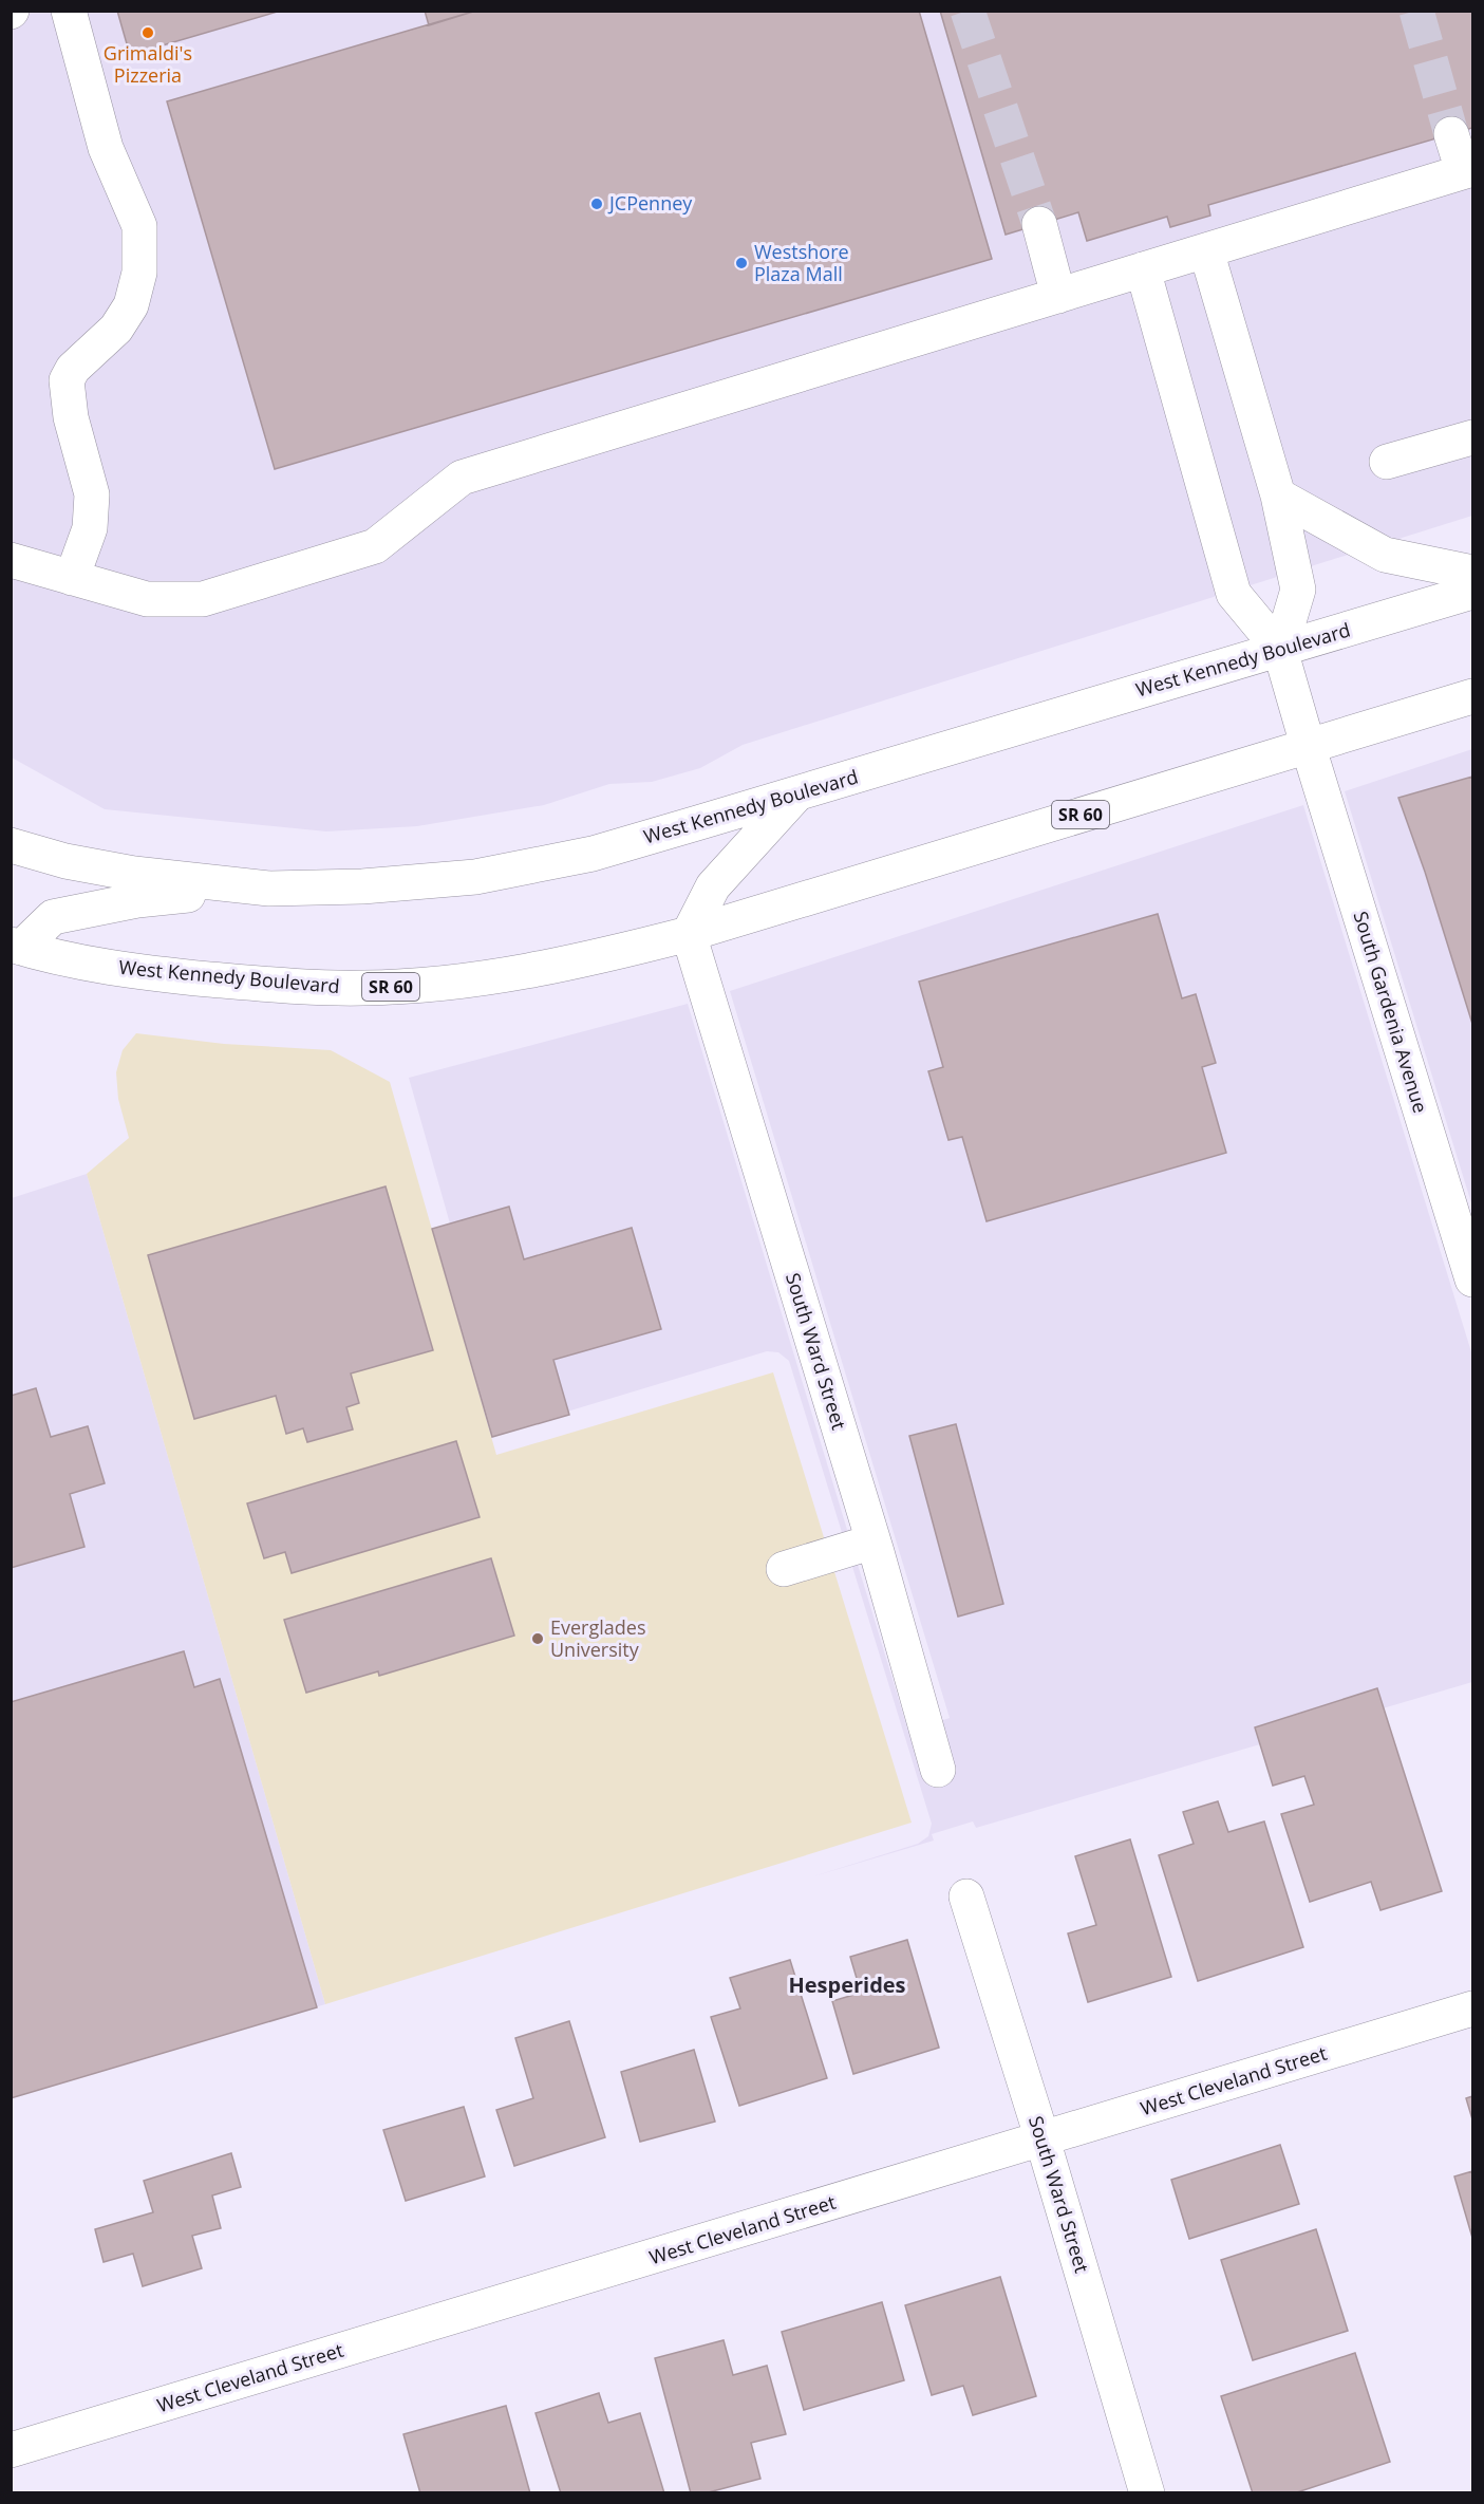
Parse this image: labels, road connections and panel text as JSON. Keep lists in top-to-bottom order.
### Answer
{
  "streets": {
    "street": [
      "West Kennedy Boulevard",
      "SR 60",
      "South Gardenia Avenue",
      "South Ward Street",
      "West Cleveland Street"
    ]
  },
  "crossings": [
    ["West Kennedy Boulevard", "South Gardenia Avenue"],
    ["West Kennedy Boulevard", "South Ward Street"],
    ["South Ward Street", "West Cleveland Street"]
  ],
  "districts": ["Hesperides"],
  "places": [
    "Grimaldi's Pizzeria",
    "JCPenney",
    "Westshore Plaza Mall",
    "Everglades University"
  ]
}
